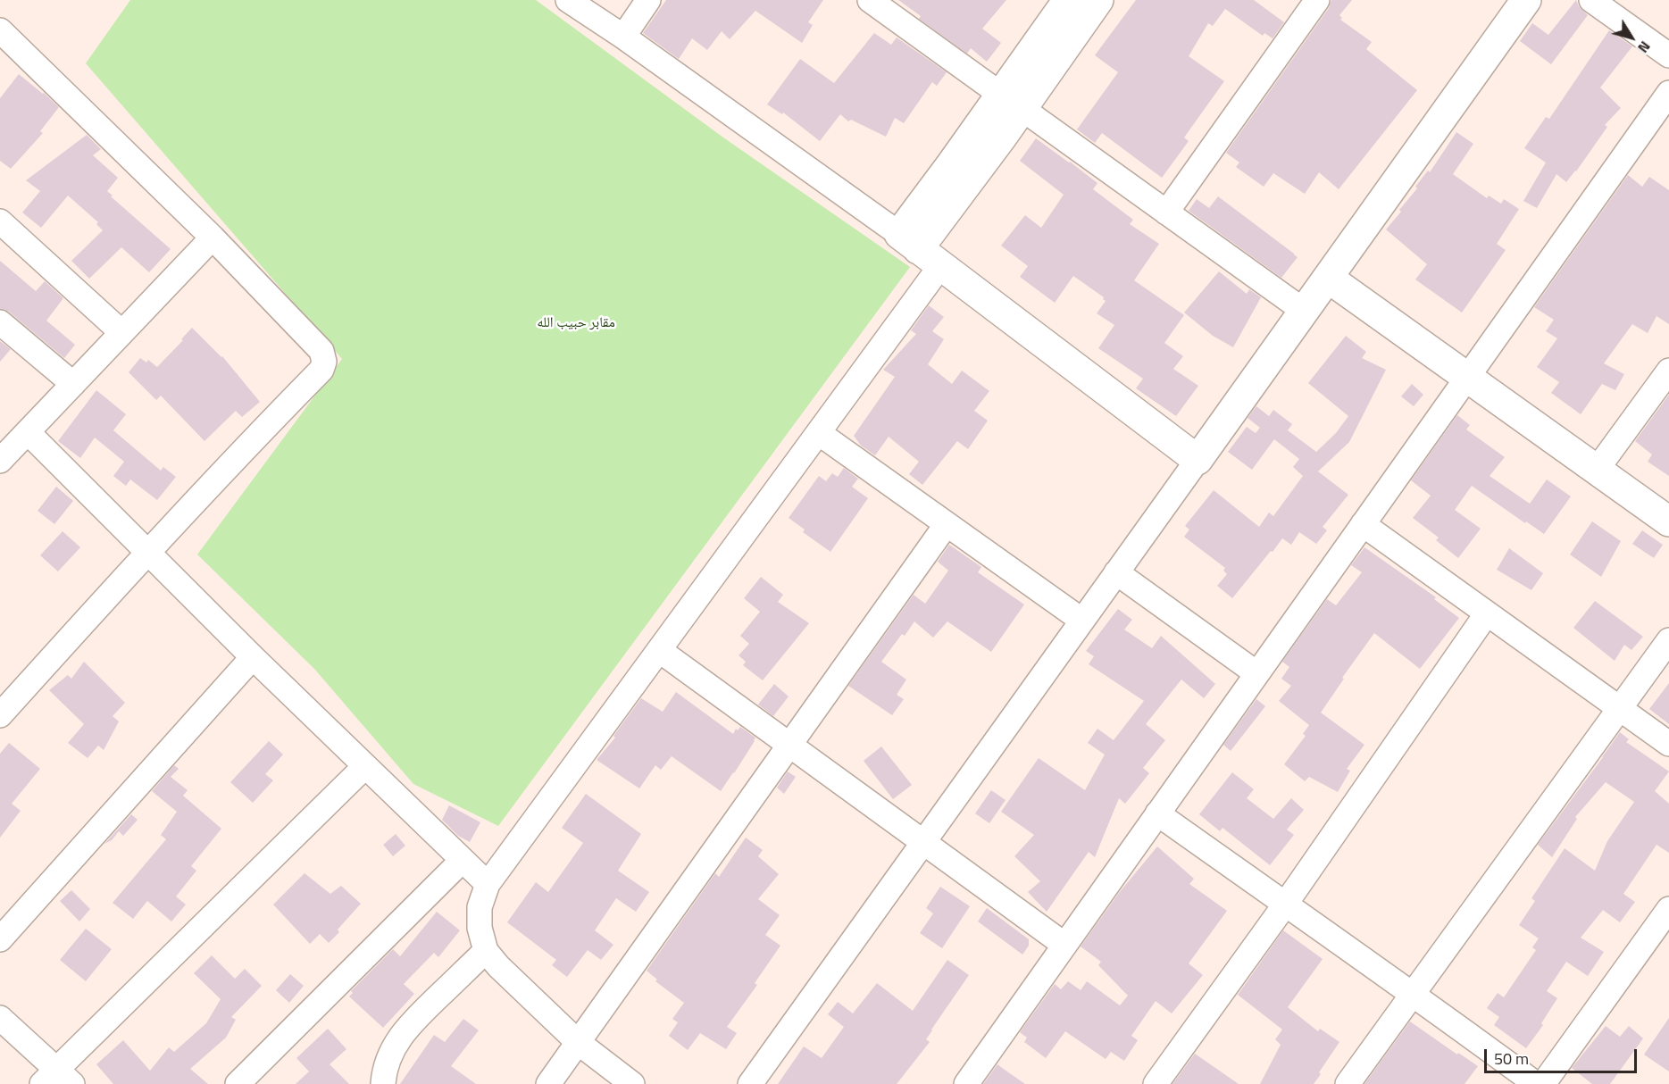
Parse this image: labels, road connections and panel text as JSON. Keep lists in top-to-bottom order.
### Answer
{
  "parks": ["مقابر حبيب الله"],
  "scale_bar": "50 m",
  "north": "bottom right"
}
